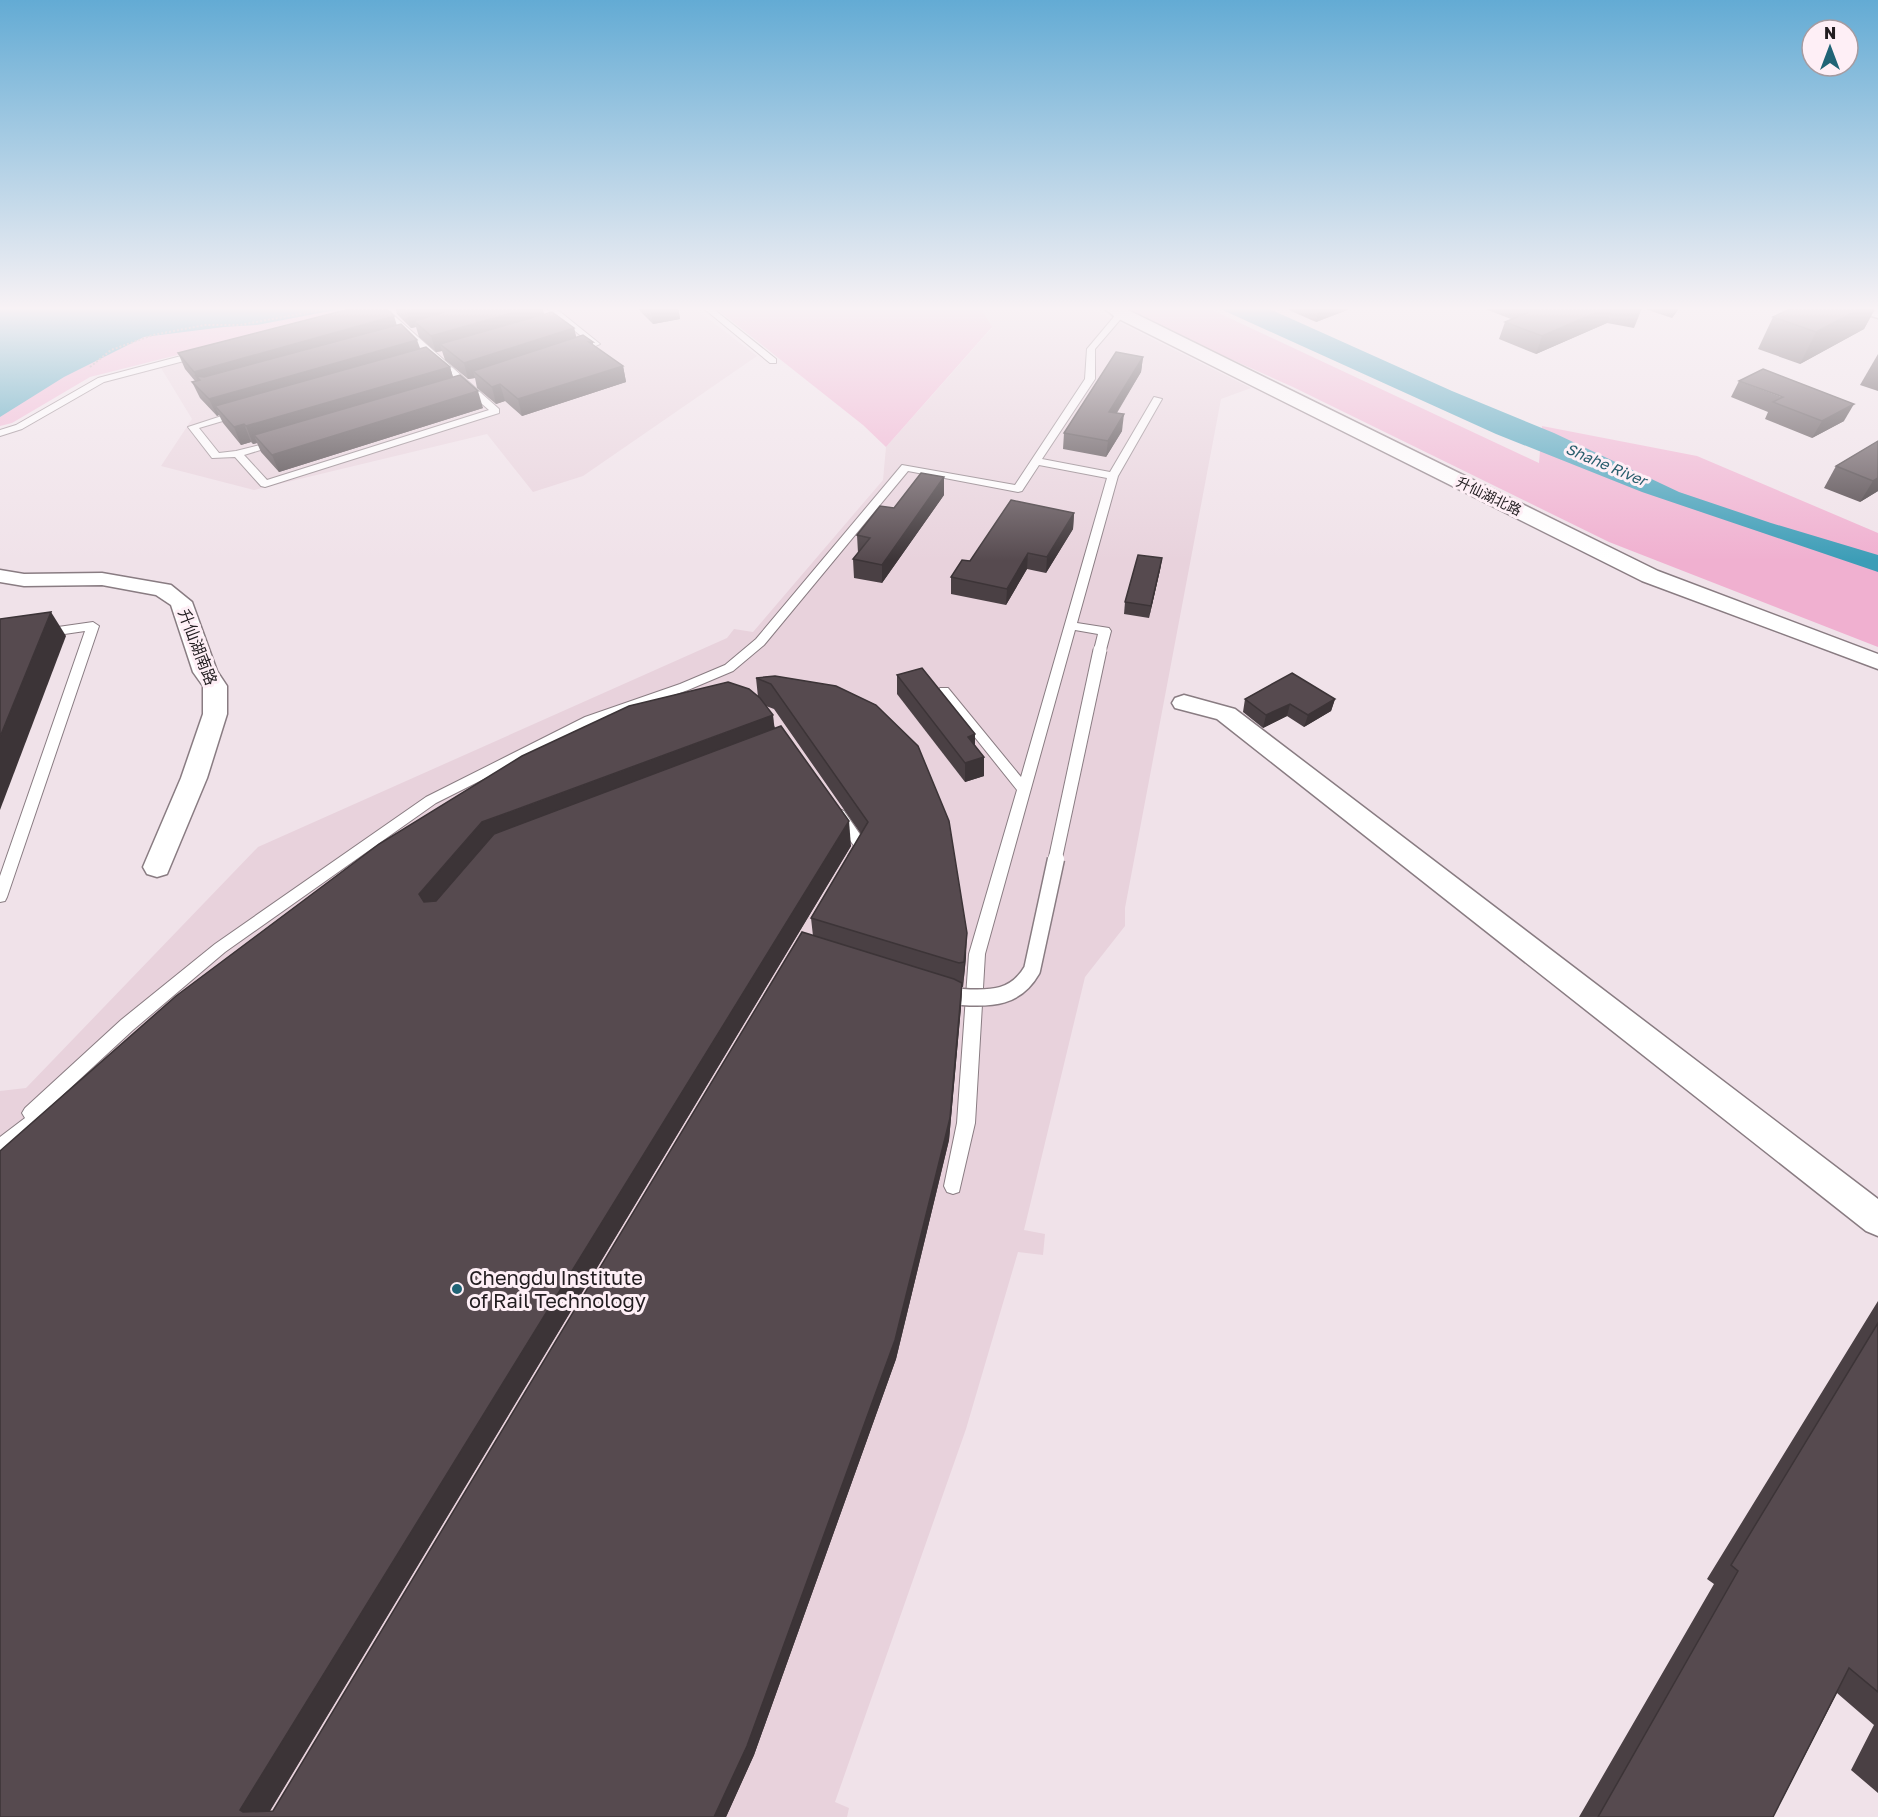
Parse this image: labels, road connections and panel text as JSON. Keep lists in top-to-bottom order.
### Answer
{
  "streets": {
    "street": ["升仙湖北路", "升仙湖南路"]
  },
  "water": ["Shahe River"],
  "places": ["Chengdu Institute of Rail Technology"],
  "north": "top"
}
